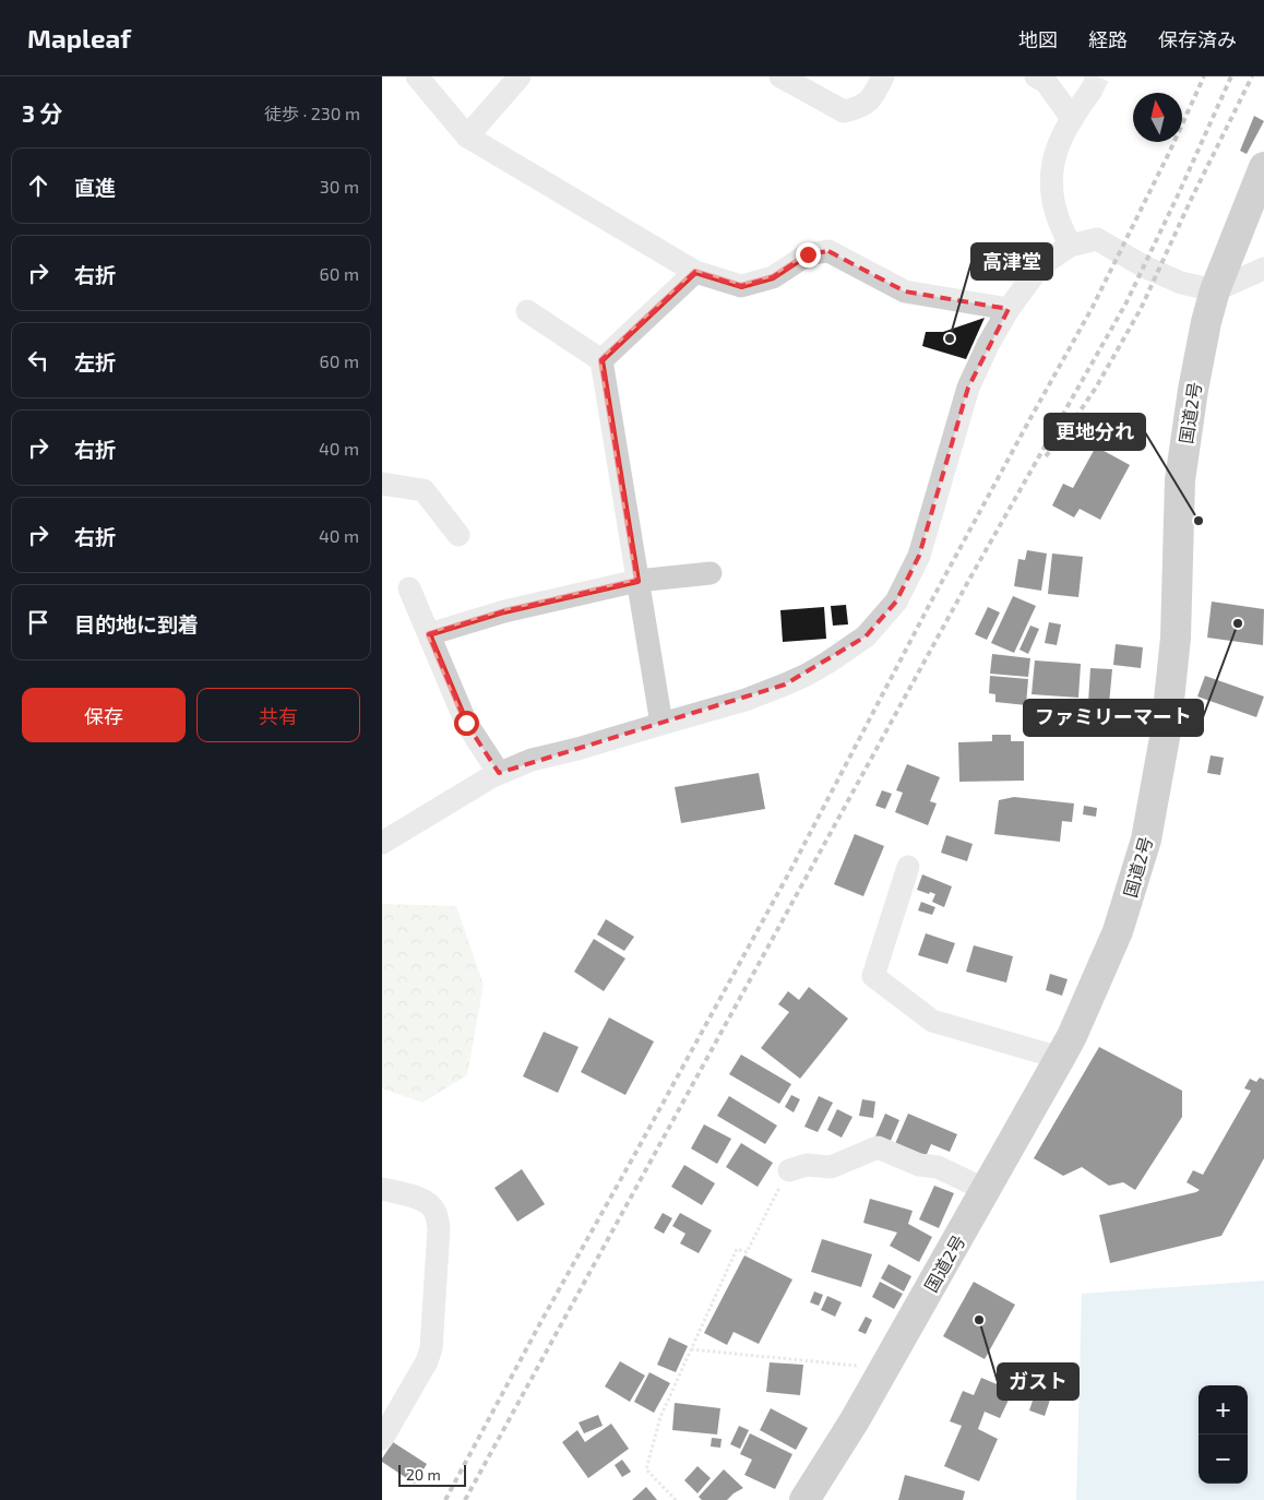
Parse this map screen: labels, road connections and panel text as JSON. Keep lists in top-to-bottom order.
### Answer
{
  "streets": {
    "highway": ["国道2号"]
  },
  "places": [
    "高津堂",
    "更地分れ",
    "ファミリーマート",
    "ガスト"
  ],
  "scale_bar": "20 m",
  "north": "top",
  "page": {
    "header": "Mapleaf",
    "nav": ["地図", "経路", "保存済み"],
    "heading": ["3 分", "徒歩 · 230 m"],
    "list": [
      ["直進", "30 m"],
      ["右折", "60 m"],
      ["左折", "60 m"],
      ["右折", "40 m"],
      ["右折", "40 m"],
      "目的地に到着"
    ],
    "buttons": ["保存", "共有"],
    "map_buttons": ["+", "−"],
    "scale": "20 m"
  }
}
